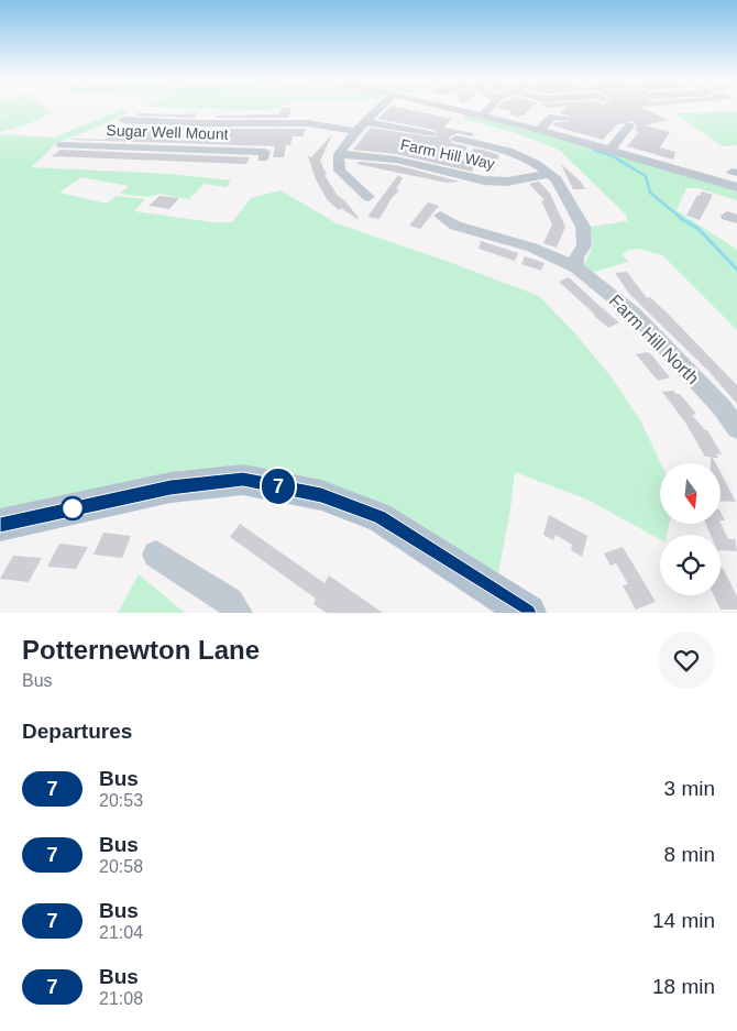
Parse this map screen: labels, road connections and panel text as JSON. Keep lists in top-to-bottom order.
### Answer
{
  "streets": {
    "street": ["Sugar Well Mount", "Farm Hill Way", "Farm Hill North"]
  },
  "lines": ["bus line 7"],
  "north": "bottom",
  "page": {
    "on_map": "7",
    "heading": [
      ["Potternewton Lane", "Bus"],
      "Departures"
    ],
    "list": [
      {
        "mark": "7",
        "name": "Bus",
        "note": "20:53",
        "value": "3 min"
      },
      {
        "mark": "7",
        "name": "Bus",
        "note": "20:58",
        "value": "8 min"
      },
      {
        "mark": "7",
        "name": "Bus",
        "note": "21:04",
        "value": "14 min"
      },
      {
        "mark": "7",
        "name": "Bus",
        "note": "21:08",
        "value": "18 min"
      }
    ]
  }
}
